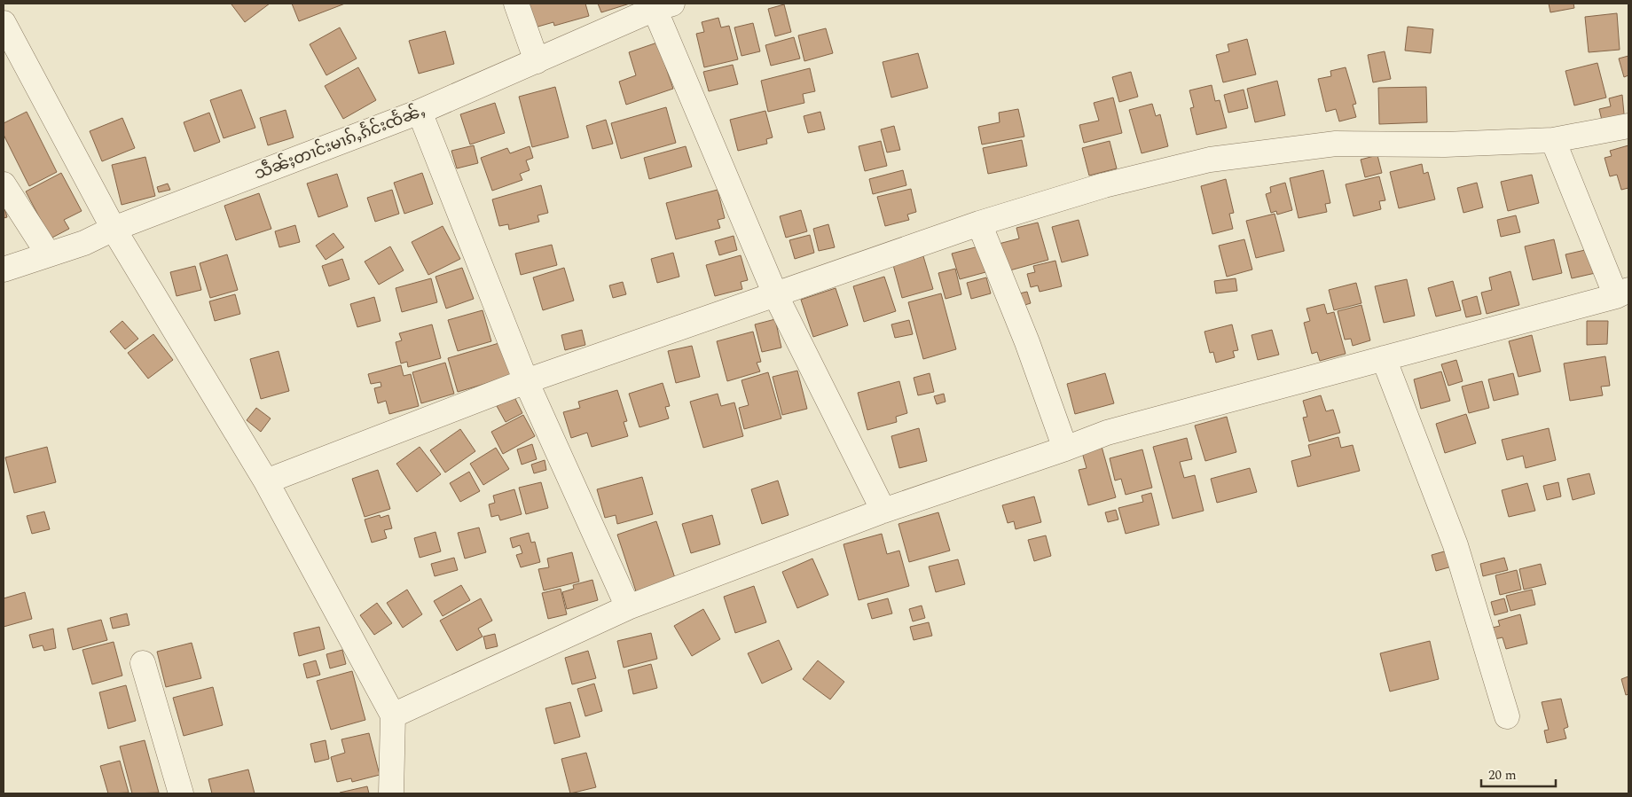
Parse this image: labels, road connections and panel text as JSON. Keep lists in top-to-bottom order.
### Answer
{
  "streets": {
    "street": ["သဵၼ်ႈတၢင်းမၢၵ်ႇၵႅင်းၸႅၼ်ႇ"]
  },
  "scale_bar": "20 m"
}
